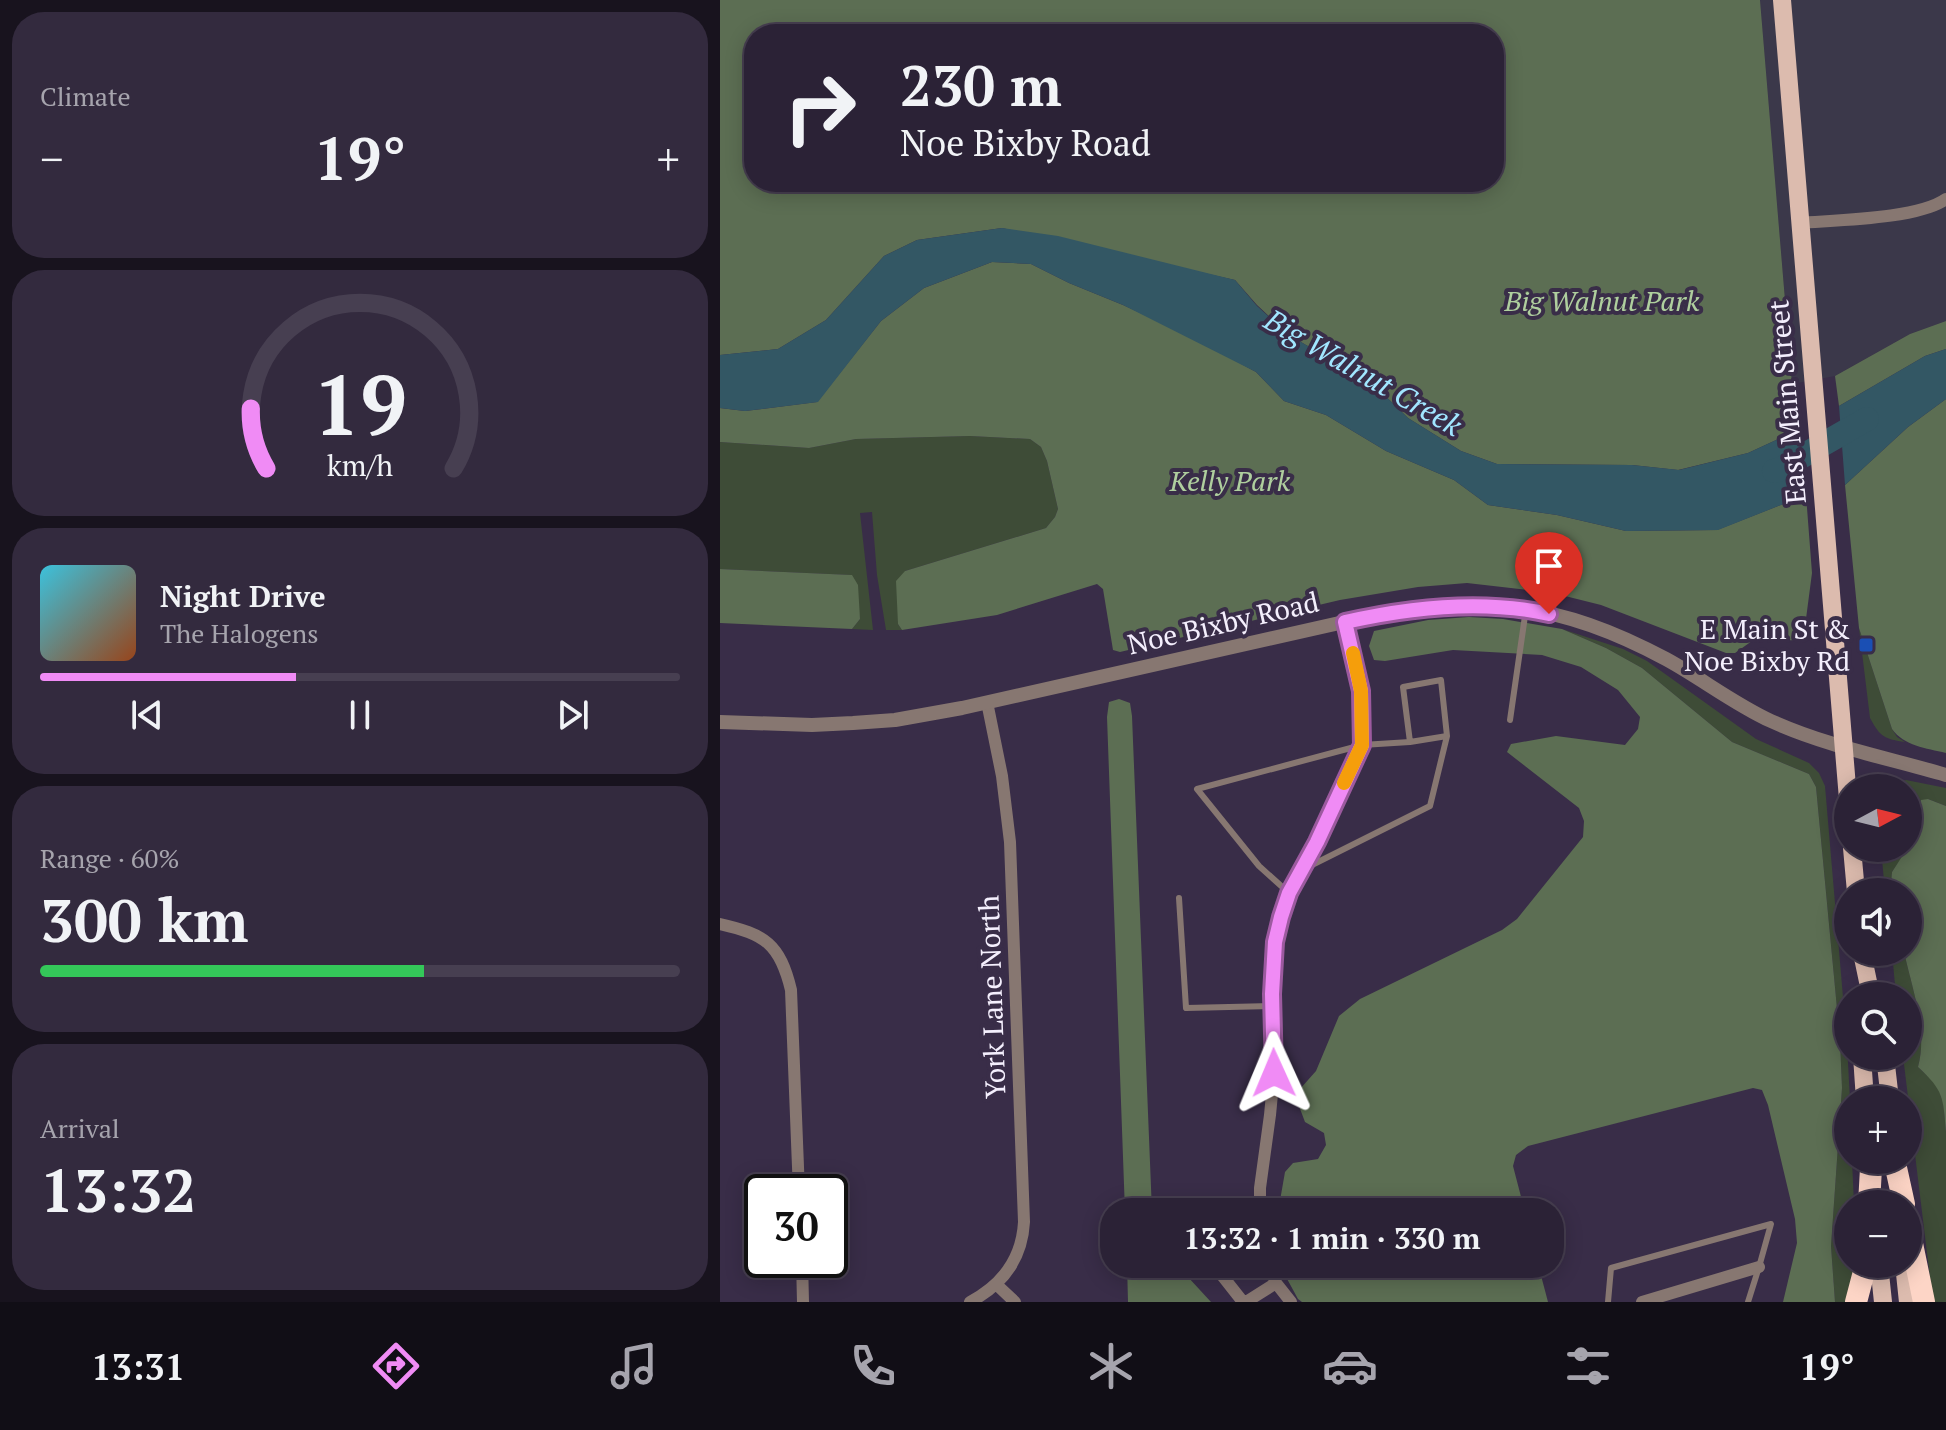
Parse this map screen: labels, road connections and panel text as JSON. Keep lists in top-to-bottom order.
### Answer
{
  "streets": {
    "main road": ["East Main Street"],
    "street": ["Noe Bixby Road", "York Lane North"]
  },
  "crossings": [
    ["East Main Street", "Noe Bixby Road"],
    ["Noe Bixby Road", "York Lane North"]
  ],
  "water": ["Big Walnut Creek"],
  "parks": ["Big Walnut Park", "Kelly Park"],
  "places": {
    "transit": ["E Main St & Noe Bixby Rd"]
  },
  "north": "right",
  "page": {
    "tile": [
      "Climate",
      ["Range · 60%", "300 km"],
      ["Arrival", "13:32"]
    ],
    "turn": ["230 m", "Noe Bixby Road"],
    "heat": ["−", "19°", "+"],
    "song": ["Night Drive", "The Halogens"],
    "map_buttons": ["+", "−"],
    "limit": "30",
    "trip": "13:32 · 1 min · 330 m",
    "tabs": ["13:31", "19°"],
    "gauge": ["19", "km/h"]
  }
}
